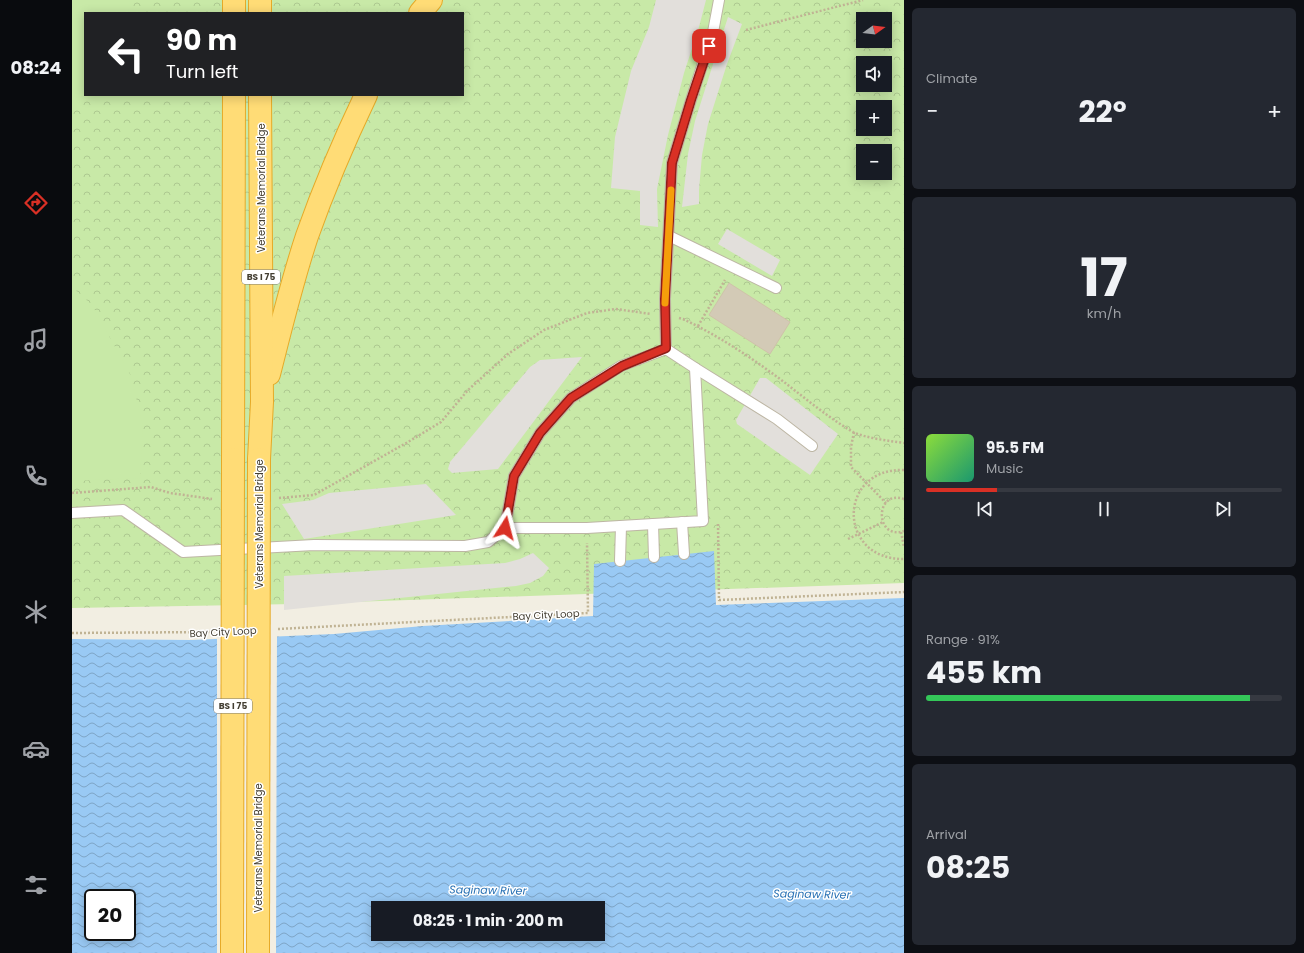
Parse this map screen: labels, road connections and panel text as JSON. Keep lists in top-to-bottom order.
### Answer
{
  "streets": {
    "highway": ["Veterans Memorial Bridge", "BS I 75"],
    "path": ["Bay City Loop"]
  },
  "water": ["Saginaw River"],
  "north": "right",
  "page": {
    "tabs": "08:24",
    "tile": [
      "Climate",
      ["17", "km/h"],
      ["Range · 91%", "455 km"],
      ["Arrival", "08:25"]
    ],
    "map_buttons": ["+", "−"],
    "turn": ["90 m", "Turn left"],
    "heat": ["−", "22°", "+"],
    "song": ["95.5 FM", "Music"],
    "limit": "20",
    "trip": "08:25 · 1 min · 200 m"
  }
}
